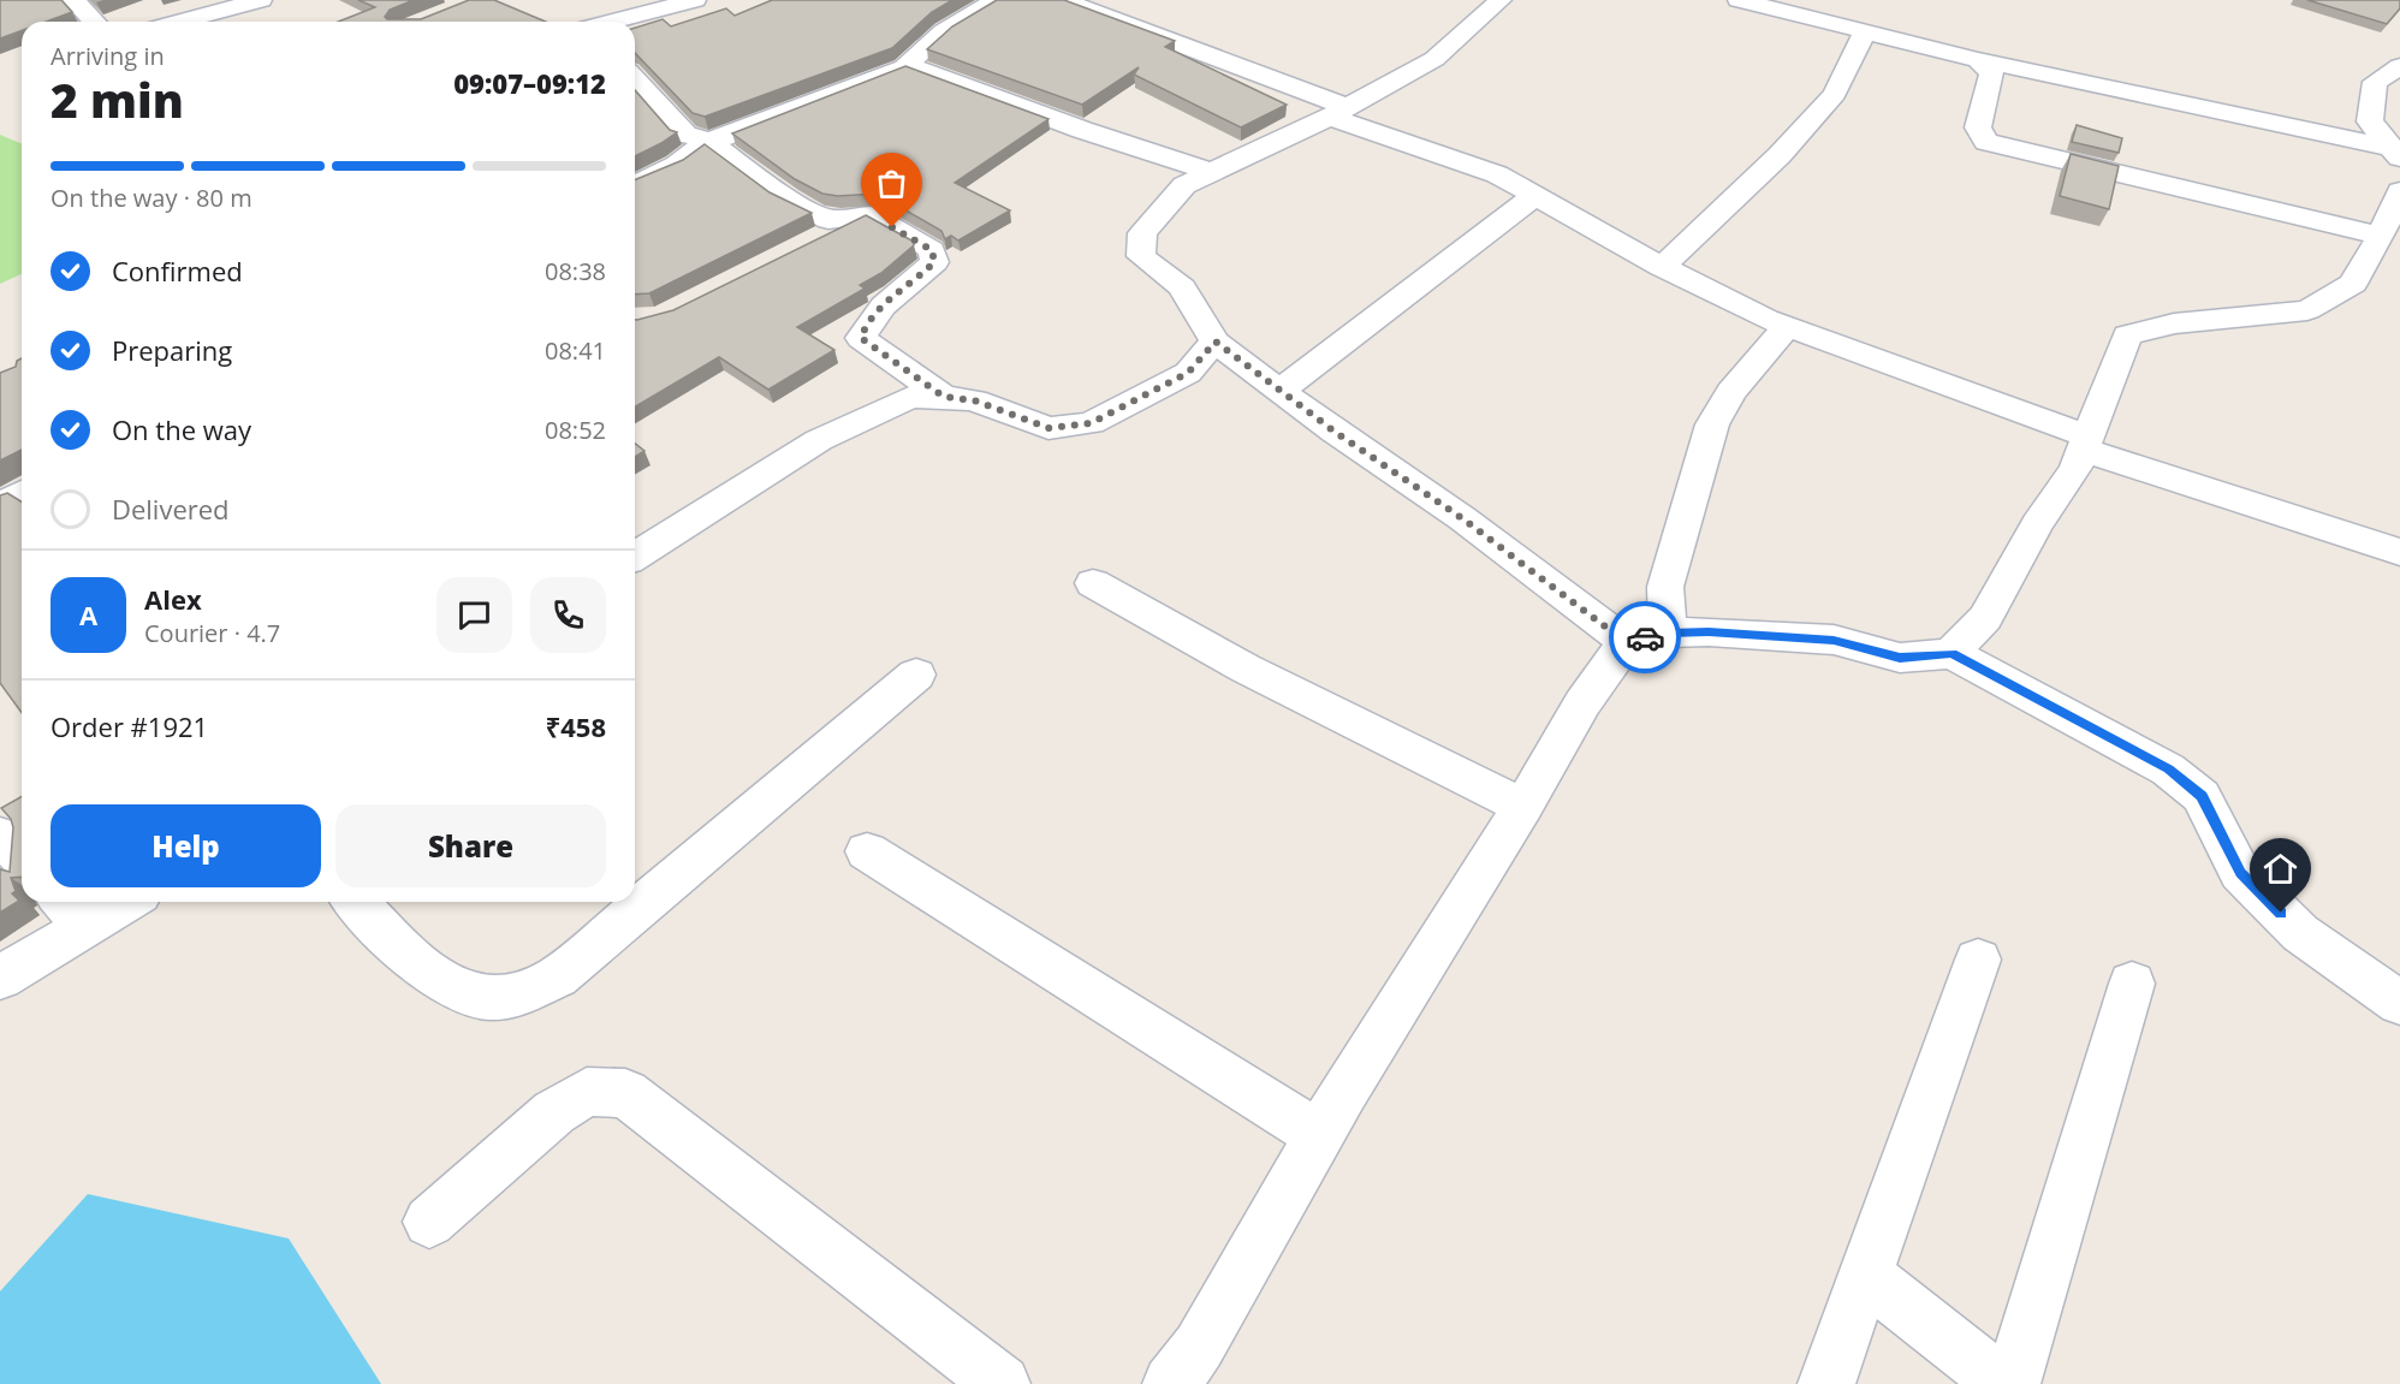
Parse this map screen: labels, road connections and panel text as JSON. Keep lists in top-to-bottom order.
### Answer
{
  "page": {
    "heading": ["2 min", "Arriving in", "09:07–09:12"],
    "panel": [
      "Alex",
      "Courier · 4.7",
      "Order #1921",
      "₹458"
    ],
    "bar": "On the way · 80 m",
    "list": [
      ["Confirmed", "08:38"],
      ["Preparing", "08:41"],
      ["On the way", "08:52"],
      "Delivered"
    ],
    "round": "A",
    "buttons": ["Help", "Share"]
  }
}
